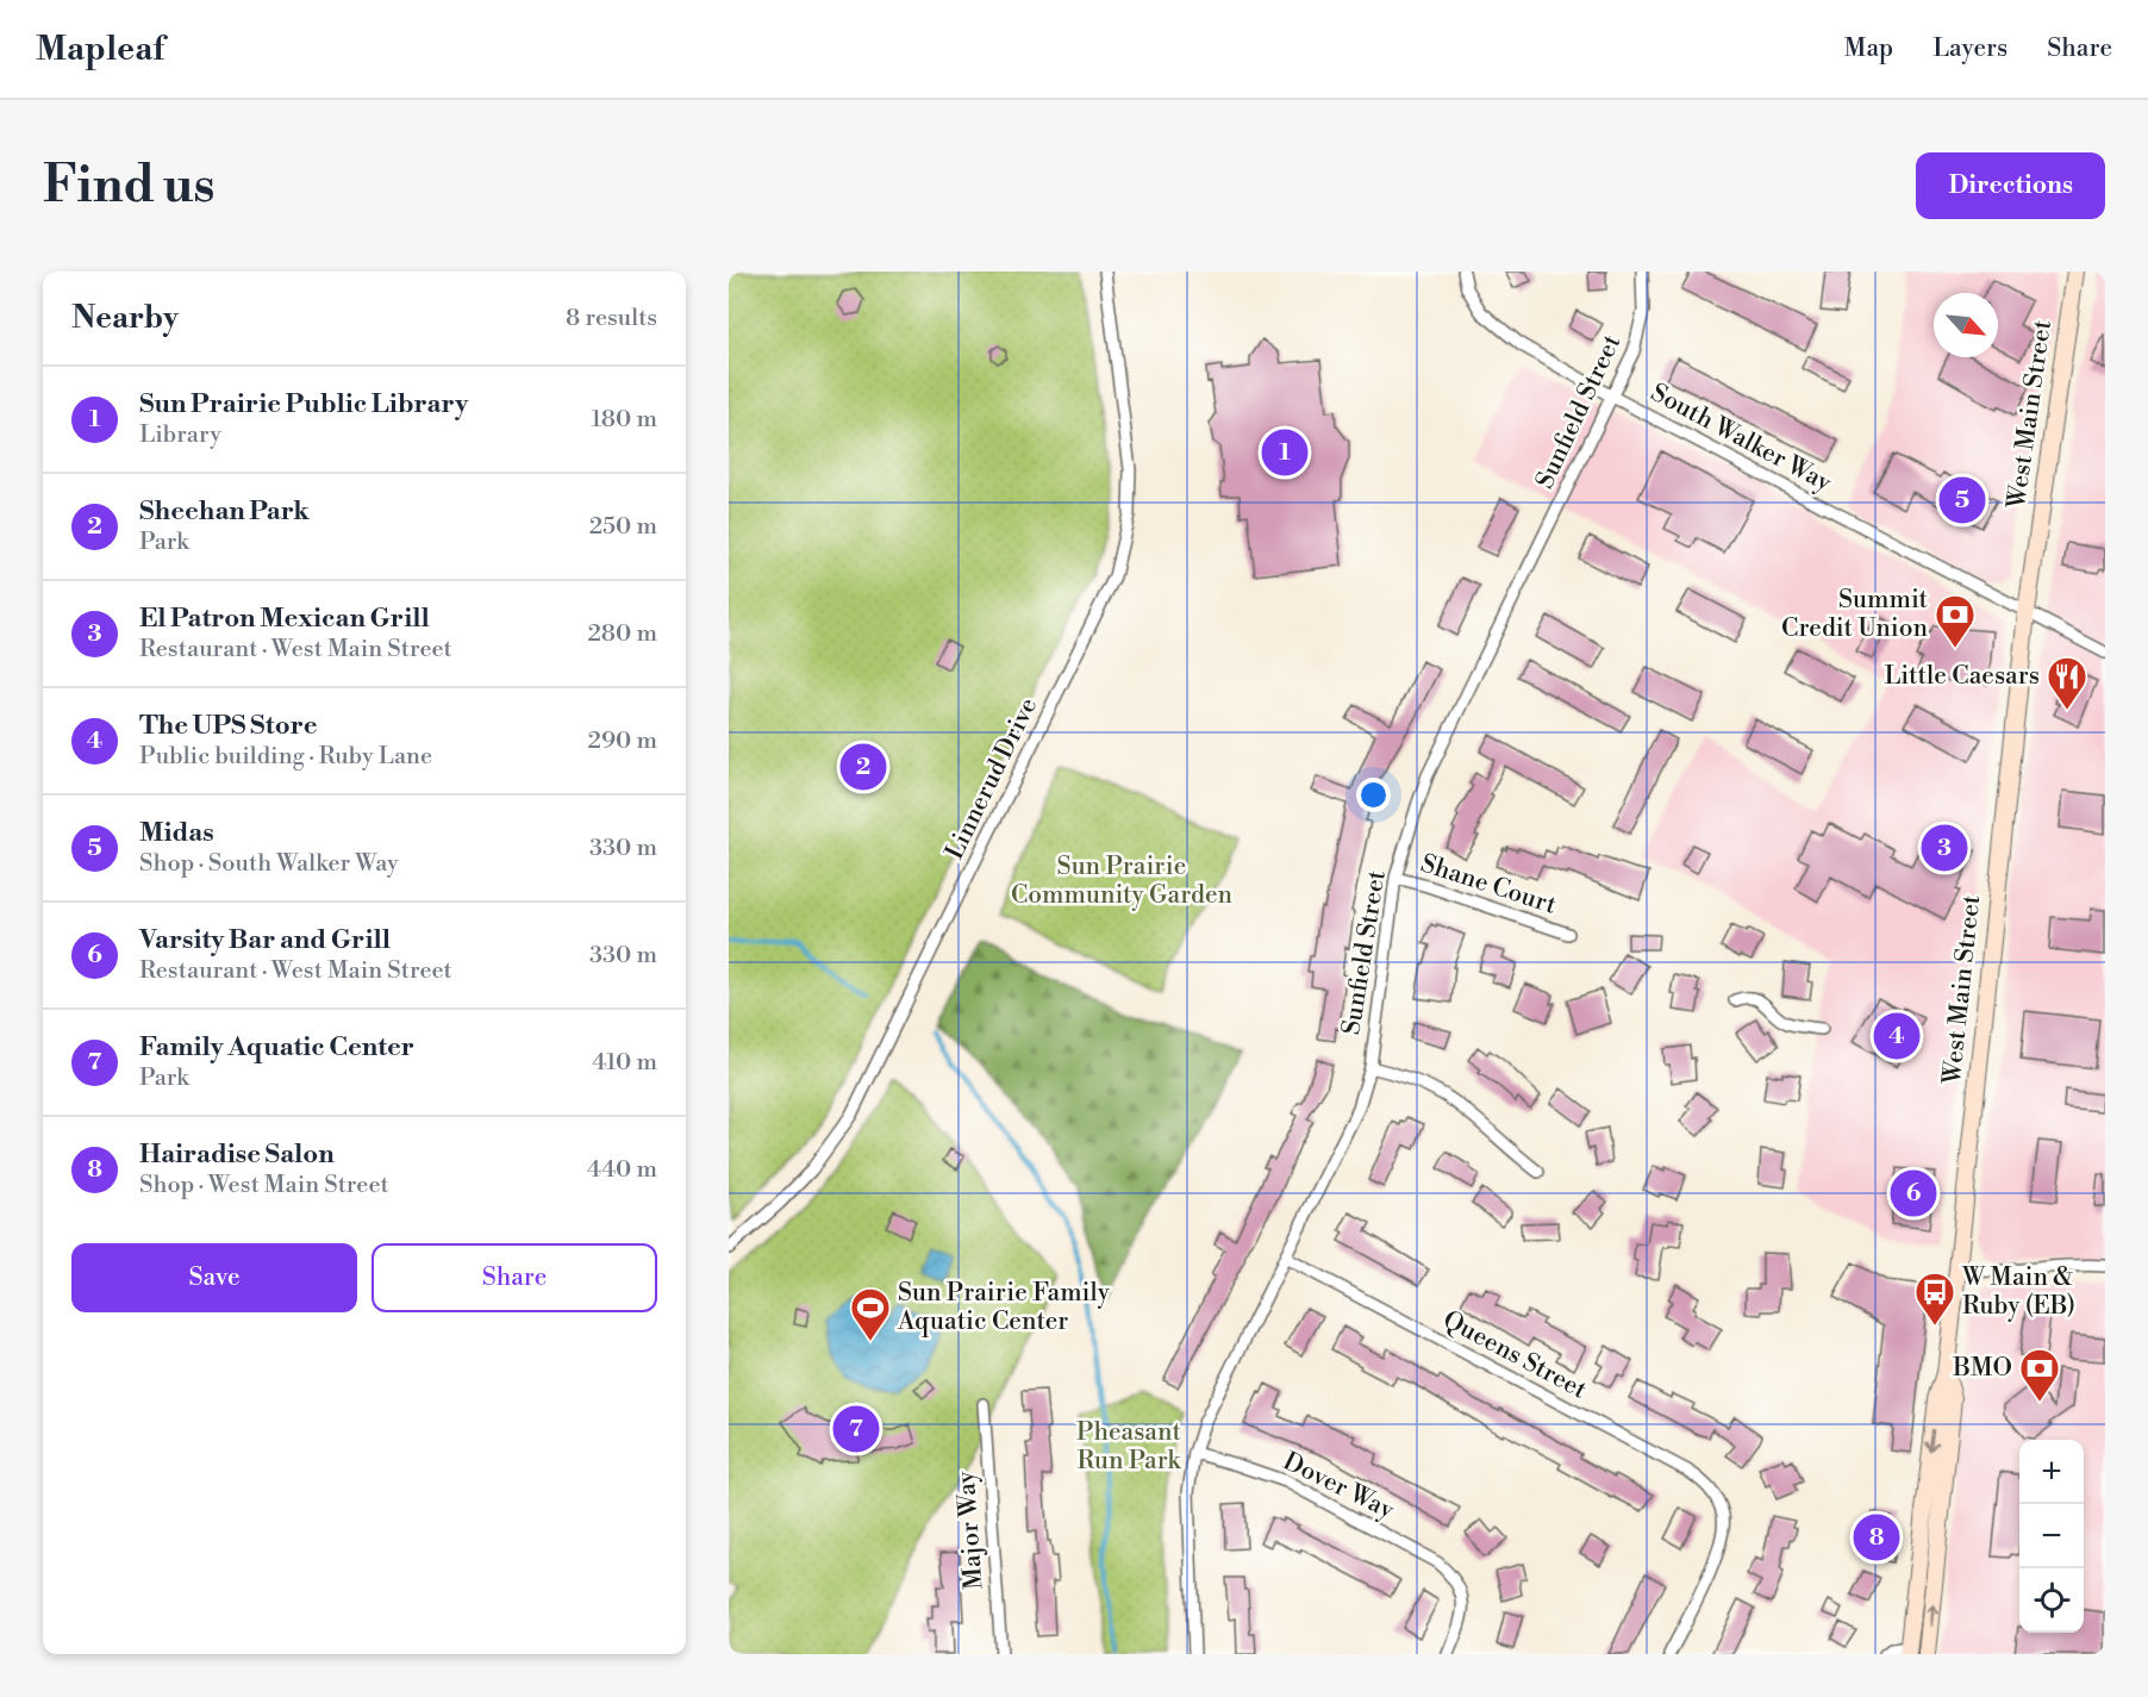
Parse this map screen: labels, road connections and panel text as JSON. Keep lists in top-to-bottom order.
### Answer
{
  "streets": {
    "main road": ["West Main Street"],
    "street": [
      "Sunfield Street",
      "South Walker Way",
      "Linnerud Drive",
      "Shane Court",
      "Queens Street",
      "Dover Way",
      "Major Way"
    ]
  },
  "crossings": [
    ["Sunfield Street", "South Walker Way"],
    ["Sunfield Street", "Shane Court"],
    ["Sunfield Street", "Queens Street"],
    ["Sunfield Street", "Dover Way"],
    ["West Main Street", "South Walker Way"]
  ],
  "parks": ["Sun Prairie Community Garden", "Pheasant Run Park"],
  "places": {
    "bank": ["Summit Credit Union", "BMO"],
    "restaurant": ["Little Caesars"],
    "bus stop": ["W Main & Ruby (EB)"],
    "sports": ["Sun Prairie Family Aquatic Center"]
  },
  "north": "bottom right",
  "page": {
    "header": "Mapleaf",
    "nav": ["Map", "Layers", "Share"],
    "buttons": [
      "Directions",
      ["Save", "Share"]
    ],
    "title": "Find us",
    "heading": ["Nearby", "8 results"],
    "list": [
      {
        "mark": "1",
        "name": "Sun Prairie Public Library",
        "note": "Library",
        "value": "180 m"
      },
      {
        "mark": "2",
        "name": "Sheehan Park",
        "note": "Park",
        "value": "250 m"
      },
      {
        "mark": "3",
        "name": "El Patron Mexican Grill",
        "note": "Restaurant · West Main Street",
        "value": "280 m"
      },
      {
        "mark": "4",
        "name": "The UPS Store",
        "note": "Public building · Ruby Lane",
        "value": "290 m"
      },
      {
        "mark": "5",
        "name": "Midas",
        "note": "Shop · South Walker Way",
        "value": "330 m"
      },
      {
        "mark": "6",
        "name": "Varsity Bar and Grill",
        "note": "Restaurant · West Main Street",
        "value": "330 m"
      },
      {
        "mark": "7",
        "name": "Family Aquatic Center",
        "note": "Park",
        "value": "410 m"
      },
      {
        "mark": "8",
        "name": "Hairadise Salon",
        "note": "Shop · West Main Street",
        "value": "440 m"
      }
    ],
    "pins": [
      "1",
      "5",
      "2",
      "3",
      "4",
      "6",
      "7",
      "8"
    ],
    "map_buttons": ["+", "−"]
  }
}
